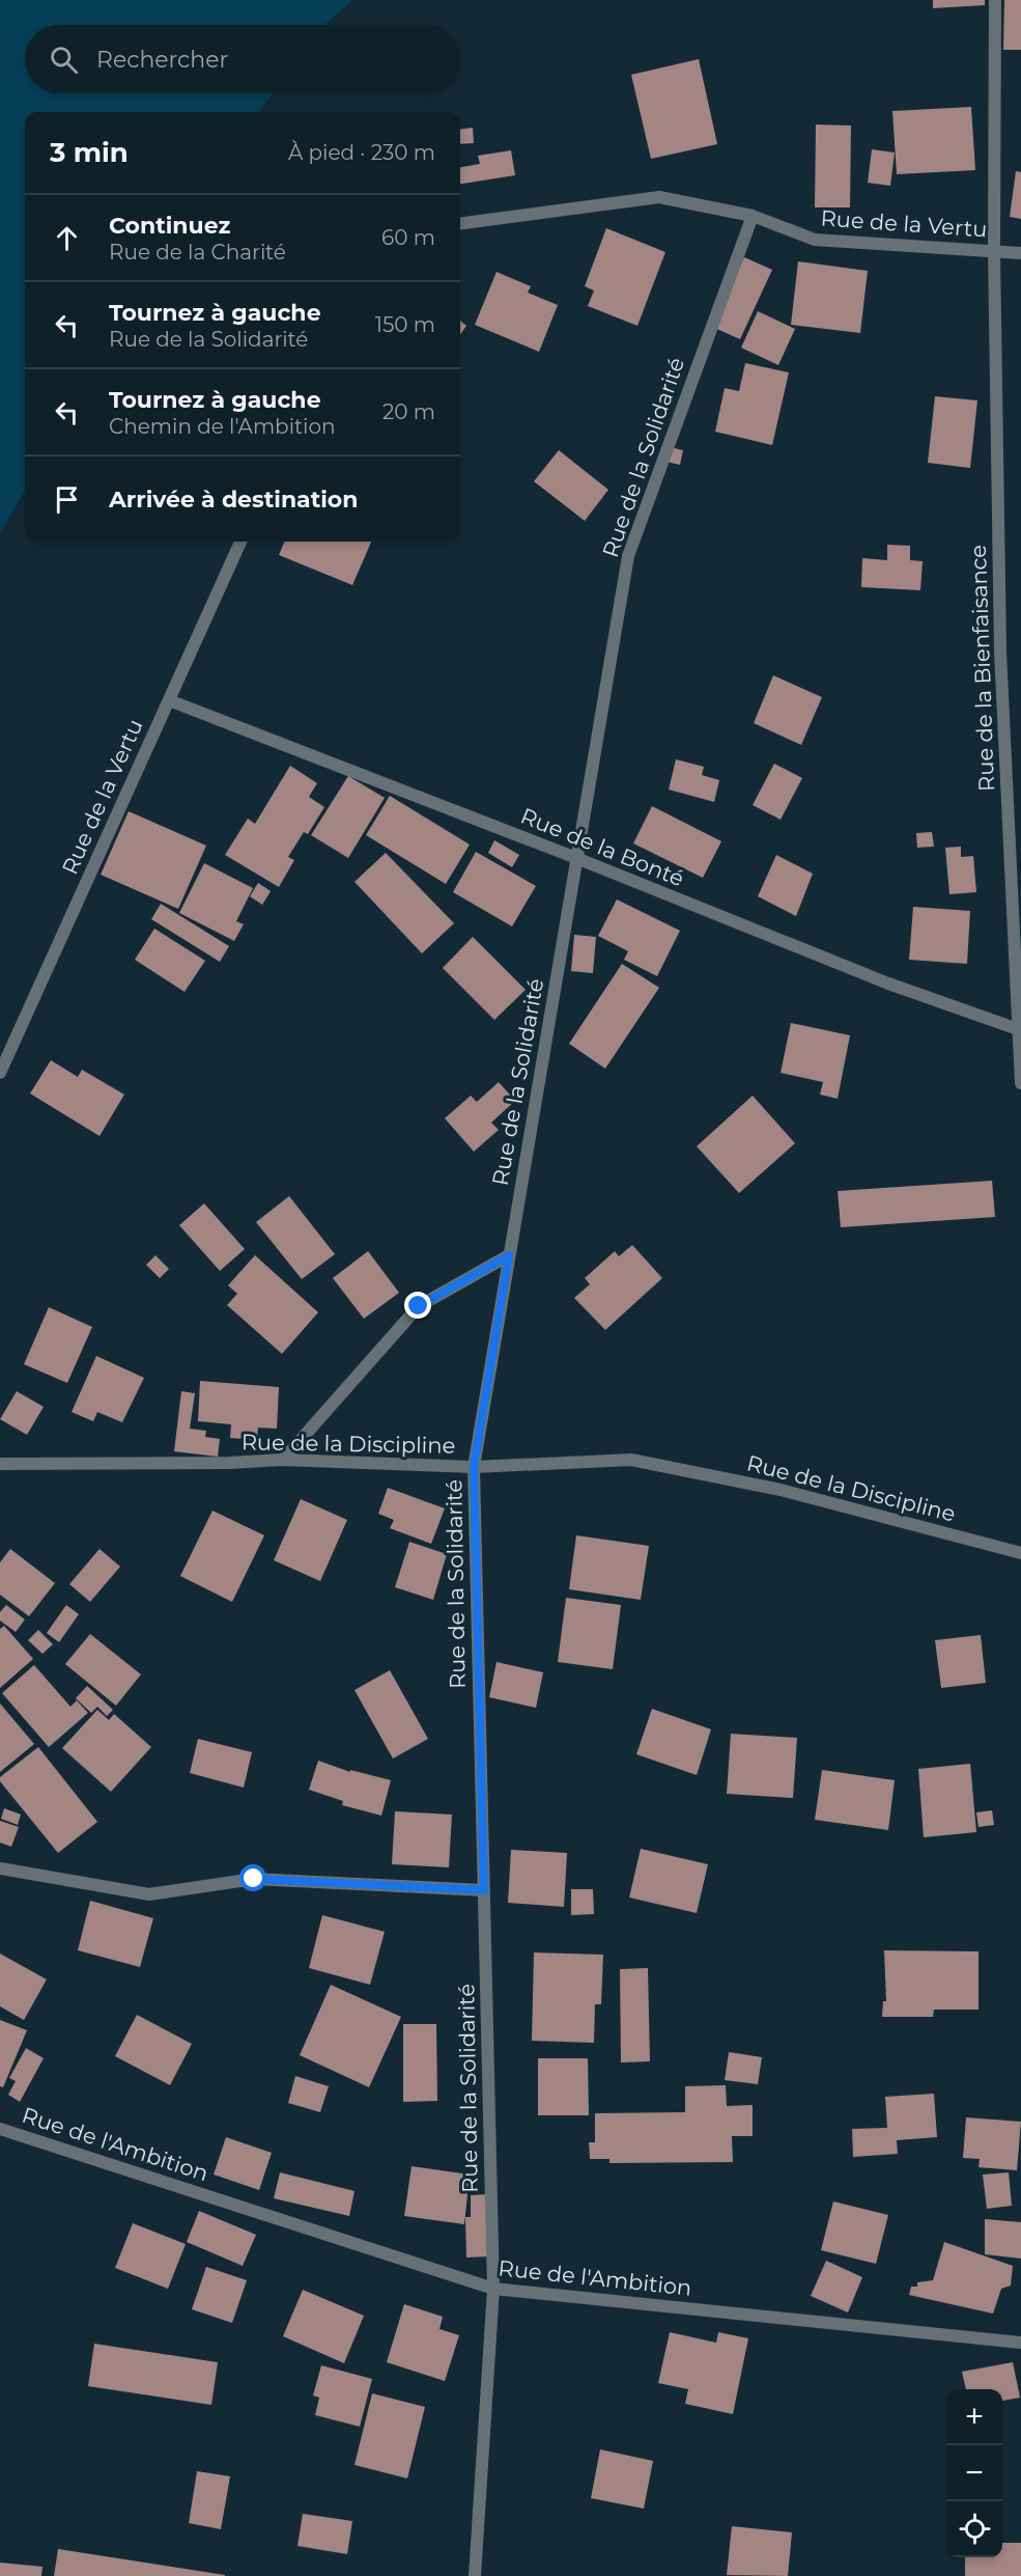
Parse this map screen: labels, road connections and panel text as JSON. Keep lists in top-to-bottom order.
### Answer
{
  "streets": {
    "street": [
      "Rue de la Vertu",
      "Rue de la Solidarité",
      "Rue de la Bienfaisance",
      "Rue de la Bonté",
      "Rue de la Discipline",
      "Rue de l'Ambition"
    ]
  },
  "crossings": [
    ["Rue de la Vertu", "Rue de la Solidarité"],
    ["Rue de la Vertu", "Rue de la Bienfaisance"],
    ["Rue de la Vertu", "Rue de la Bonté"],
    ["Rue de la Solidarité", "Rue de la Bonté"],
    ["Rue de la Solidarité", "Rue de la Discipline"],
    ["Rue de la Solidarité", "Rue de l'Ambition"],
    ["Rue de la Bienfaisance", "Rue de la Bonté"]
  ],
  "page": {
    "search": "Rechercher",
    "heading": ["3 min", "À pied · 230 m"],
    "list": [
      ["Continuez", "Rue de la Charité", "60 m"],
      ["Tournez à gauche", "Rue de la Solidarité", "150 m"],
      ["Tournez à gauche", "Chemin de l'Ambition", "20 m"],
      "Arrivée à destination"
    ],
    "map_buttons": ["+", "−"]
  }
}
